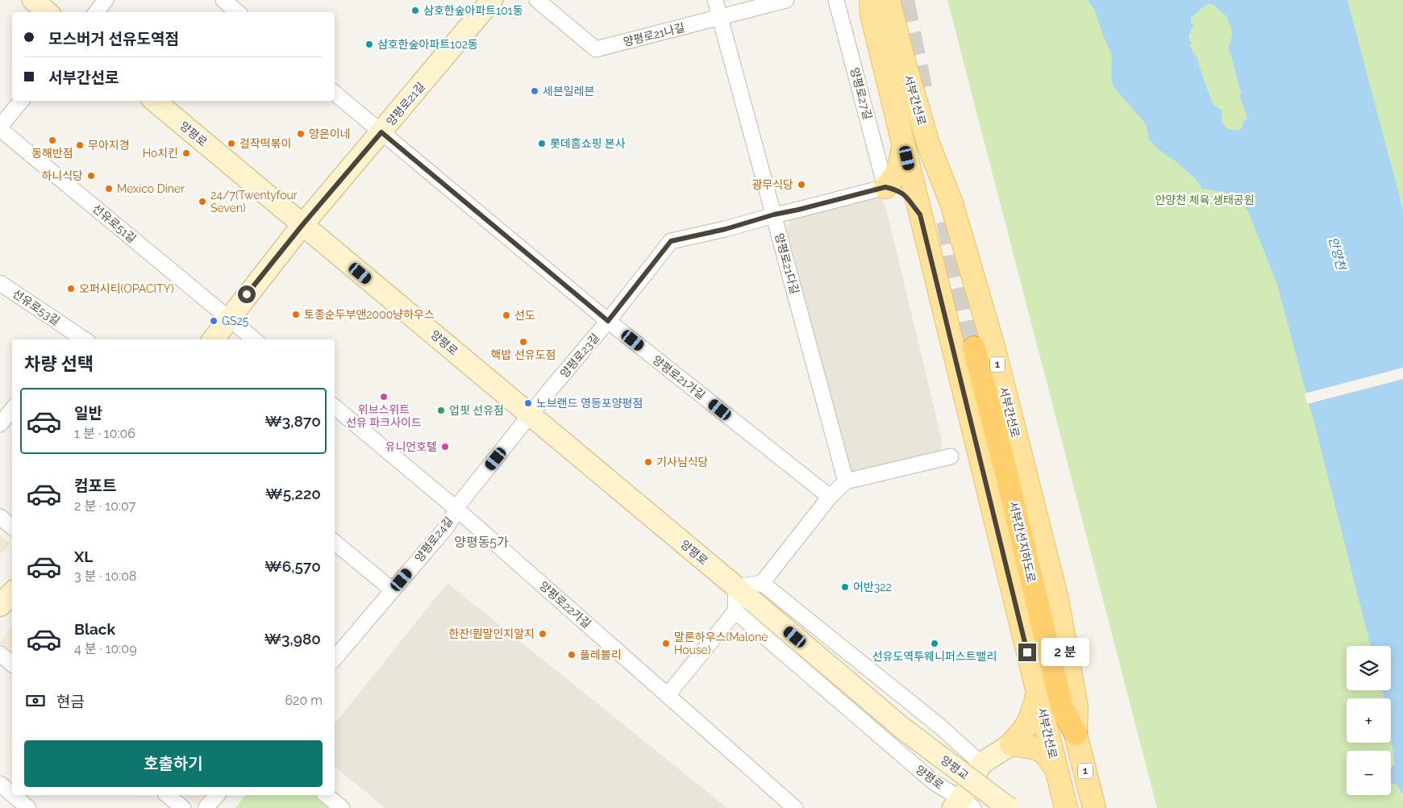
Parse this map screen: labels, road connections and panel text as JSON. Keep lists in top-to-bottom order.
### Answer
{
  "streets": {
    "highway": ["서부간선지하도로"],
    "main road": [
      "서부간선로",
      "양평로21길",
      "양평로",
      "1",
      "양평교"
    ],
    "street": [
      "양평로21나길",
      "양평로27길",
      "선유로51길",
      "양평로21다길",
      "선유로53길",
      "양평로23길",
      "양평로21가길",
      "양평로24길",
      "양평로22가길"
    ]
  },
  "crossings": [
    ["양평로21나길", "양평로21다길"],
    ["양평로27길", "양평로23길"],
    ["서부간선로", "서부간선지하도로"],
    ["양평로21길", "양평로"],
    ["양평로21길", "선유로51길"],
    ["양평로21길", "양평로21가길"],
    ["양평로", "양평로23길"],
    ["양평로", "양평로24길"],
    ["양평로", "양평교"],
    ["양평로21다길", "양평로23길"],
    ["양평로23길", "양평로21가길"],
    ["양평로23길", "양평로24길"],
    ["양평로24길", "양평로22가길"]
  ],
  "districts": ["양평동5가"],
  "water": ["안양천"],
  "parks": ["안양천 체육 생태공원"],
  "places": [
    "삼호한숲아파트101동",
    "삼호한숲아파트102동",
    "세븐일레븐",
    "양은이네",
    "동해반점",
    "걸작떡볶이",
    "롯데홈쇼핑 본사",
    "무아지경",
    "Ho치킨",
    "하니식당",
    "광무식당",
    "Mexico Diner",
    "24/7(Twentyfour Seven)",
    "오퍼시티(OPACITY)",
    "토종순두부앤2000냥하우스",
    "선도",
    "GS25",
    "핵밥 선유도점",
    "위브스위트 선유 파크사이드",
    "노브랜드 영등포양평점",
    "업핏 선유점",
    "유니언호텔",
    "기사님식당",
    "어반322",
    "한잔!뭔말인지알지",
    "말론하우스(Malone House)",
    "선유도역투웨니퍼스트밸리",
    "플레블리"
  ],
  "page": {
    "banner": ["모스버거 선유도역점", "서부간선로"],
    "heading": "차량 선택",
    "list": [
      {
        "name": "일반",
        "note": "1 분 · 10:06",
        "value": "₩3,870"
      },
      {
        "name": "컴포트",
        "note": "2 분 · 10:07",
        "value": "₩5,220"
      },
      {
        "name": "XL",
        "note": "3 분 · 10:08",
        "value": "₩6,570"
      },
      {
        "name": "Black",
        "note": "4 분 · 10:09",
        "value": "₩3,980"
      }
    ],
    "bubble": "2 분",
    "map_buttons": ["+", "−"],
    "pay": ["현금", "620 m"],
    "buttons": "호출하기"
  }
}
